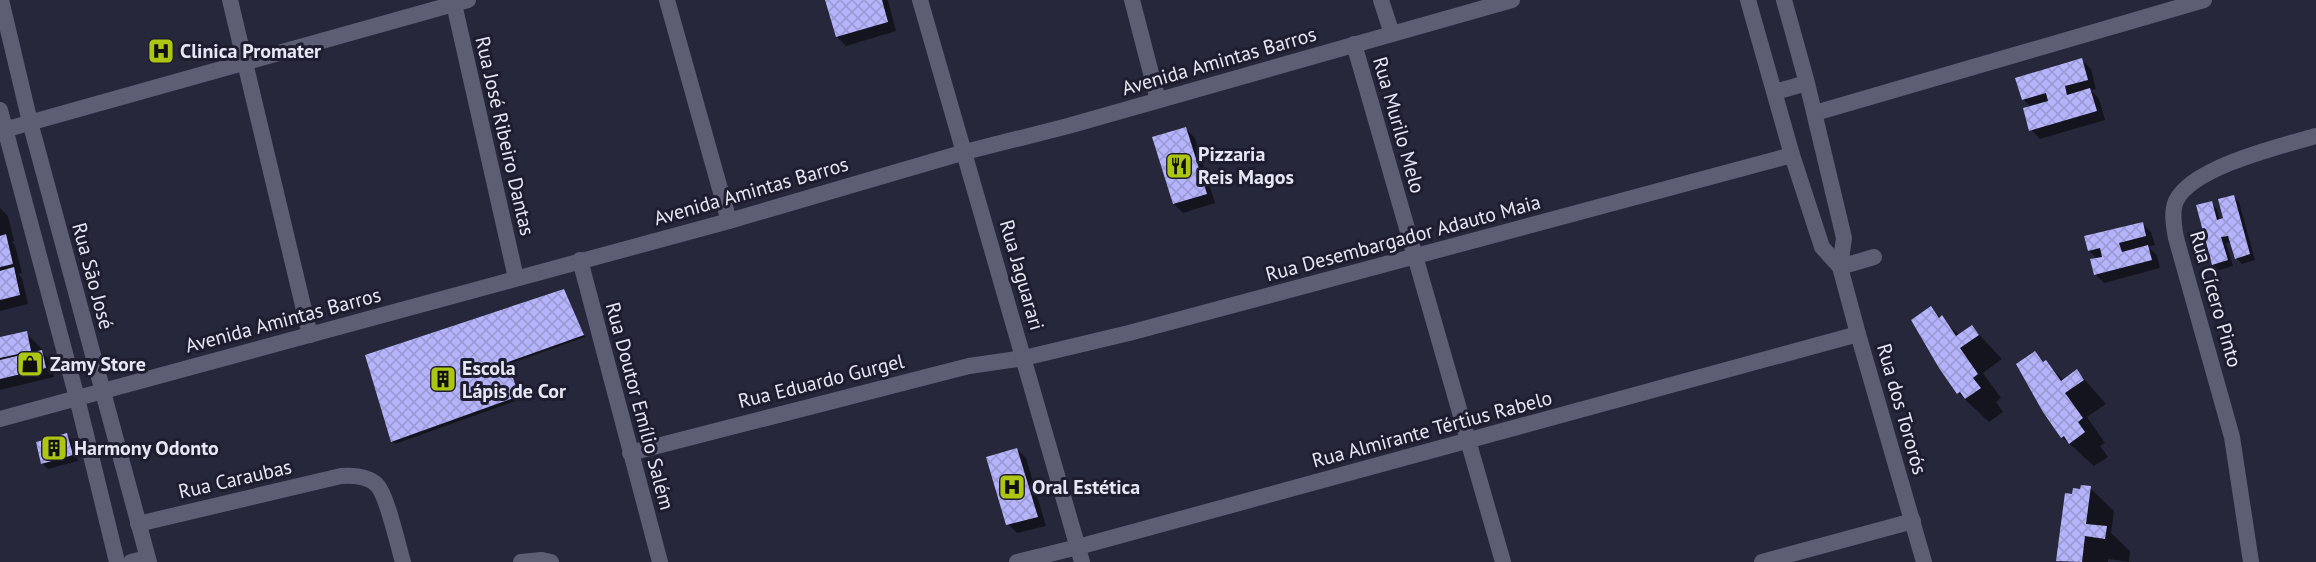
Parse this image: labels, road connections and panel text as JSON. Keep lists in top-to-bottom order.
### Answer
{
  "streets": {
    "street": [
      "Avenida Amintas Barros",
      "Rua Murilo Melo",
      "Rua José Ribeiro Dantas",
      "Rua Desembargador Adauto Maia",
      "Rua Jaguarari",
      "Rua São José",
      "Rua Cícero Pinto",
      "Rua Eduardo Gurgel",
      "Rua Doutor Emílio Salém",
      "Rua dos Tororós",
      "Rua Almirante Tértius Rabelo",
      "Rua Caraubas"
    ]
  },
  "crossings": [
    ["Avenida Amintas Barros", "Rua Murilo Melo"],
    ["Avenida Amintas Barros", "Rua José Ribeiro Dantas"],
    ["Avenida Amintas Barros", "Rua Jaguarari"],
    ["Avenida Amintas Barros", "Rua São José"],
    ["Avenida Amintas Barros", "Rua Doutor Emílio Salém"],
    ["Rua Murilo Melo", "Rua Desembargador Adauto Maia"],
    ["Rua Murilo Melo", "Rua Almirante Tértius Rabelo"],
    ["Rua Desembargador Adauto Maia", "Rua Jaguarari"],
    ["Rua Desembargador Adauto Maia", "Rua Eduardo Gurgel"],
    ["Rua Desembargador Adauto Maia", "Rua dos Tororós"],
    ["Rua Jaguarari", "Rua Eduardo Gurgel"],
    ["Rua Jaguarari", "Rua Almirante Tértius Rabelo"],
    ["Rua São José", "Rua Caraubas"],
    ["Rua Eduardo Gurgel", "Rua Doutor Emílio Salém"],
    ["Rua dos Tororós", "Rua Almirante Tértius Rabelo"]
  ],
  "places": {
    "hospital": ["Clinica Promater", "Oral Estética"],
    "restaurant": ["Pizzaria Reis Magos"],
    "shop": ["Zamy Store"],
    "building": ["Escola Lápis de Cor", "Harmony Odonto"]
  }
}
